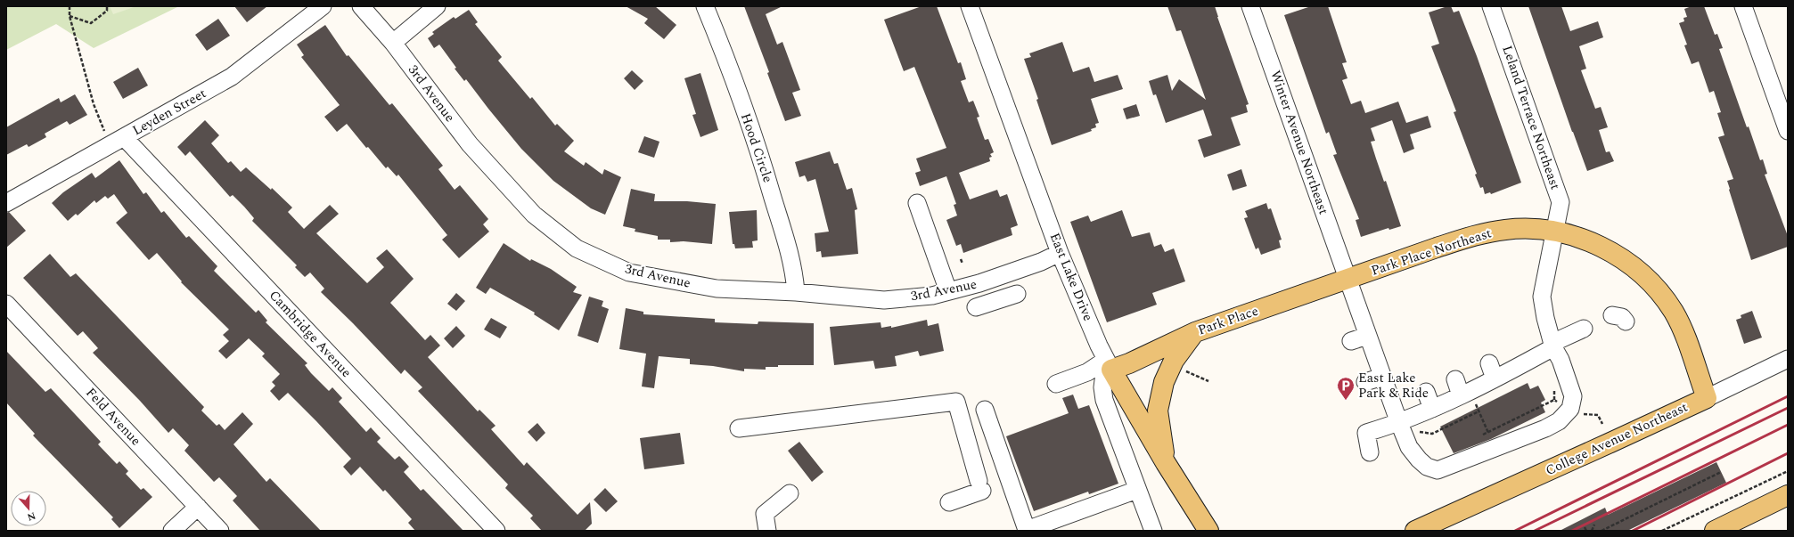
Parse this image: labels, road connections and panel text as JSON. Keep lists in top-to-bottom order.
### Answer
{
  "streets": {
    "main road": [
      "Park Place Northeast",
      "East Lake Drive",
      "Park Place",
      "College Avenue Northeast"
    ],
    "street": [
      "3rd Avenue",
      "Leyden Street",
      "Leland Terrace Northeast",
      "Winter Avenue Northeast",
      "Hood Circle",
      "Cambridge Avenue",
      "Feld Avenue"
    ]
  },
  "crossings": [
    ["3rd Avenue", "Hood Circle"],
    ["3rd Avenue", "East Lake Drive"],
    ["Leyden Street", "Cambridge Avenue"],
    ["Leland Terrace Northeast", "Winter Avenue Northeast"],
    ["Leland Terrace Northeast", "Park Place Northeast"],
    ["Winter Avenue Northeast", "Park Place Northeast"],
    ["Winter Avenue Northeast", "Park Place"],
    ["Park Place Northeast", "Park Place"],
    ["Park Place Northeast", "College Avenue Northeast"],
    ["East Lake Drive", "Park Place"]
  ],
  "places": {
    "parking": ["East Lake Park & Ride"]
  },
  "north": "bottom"
}
